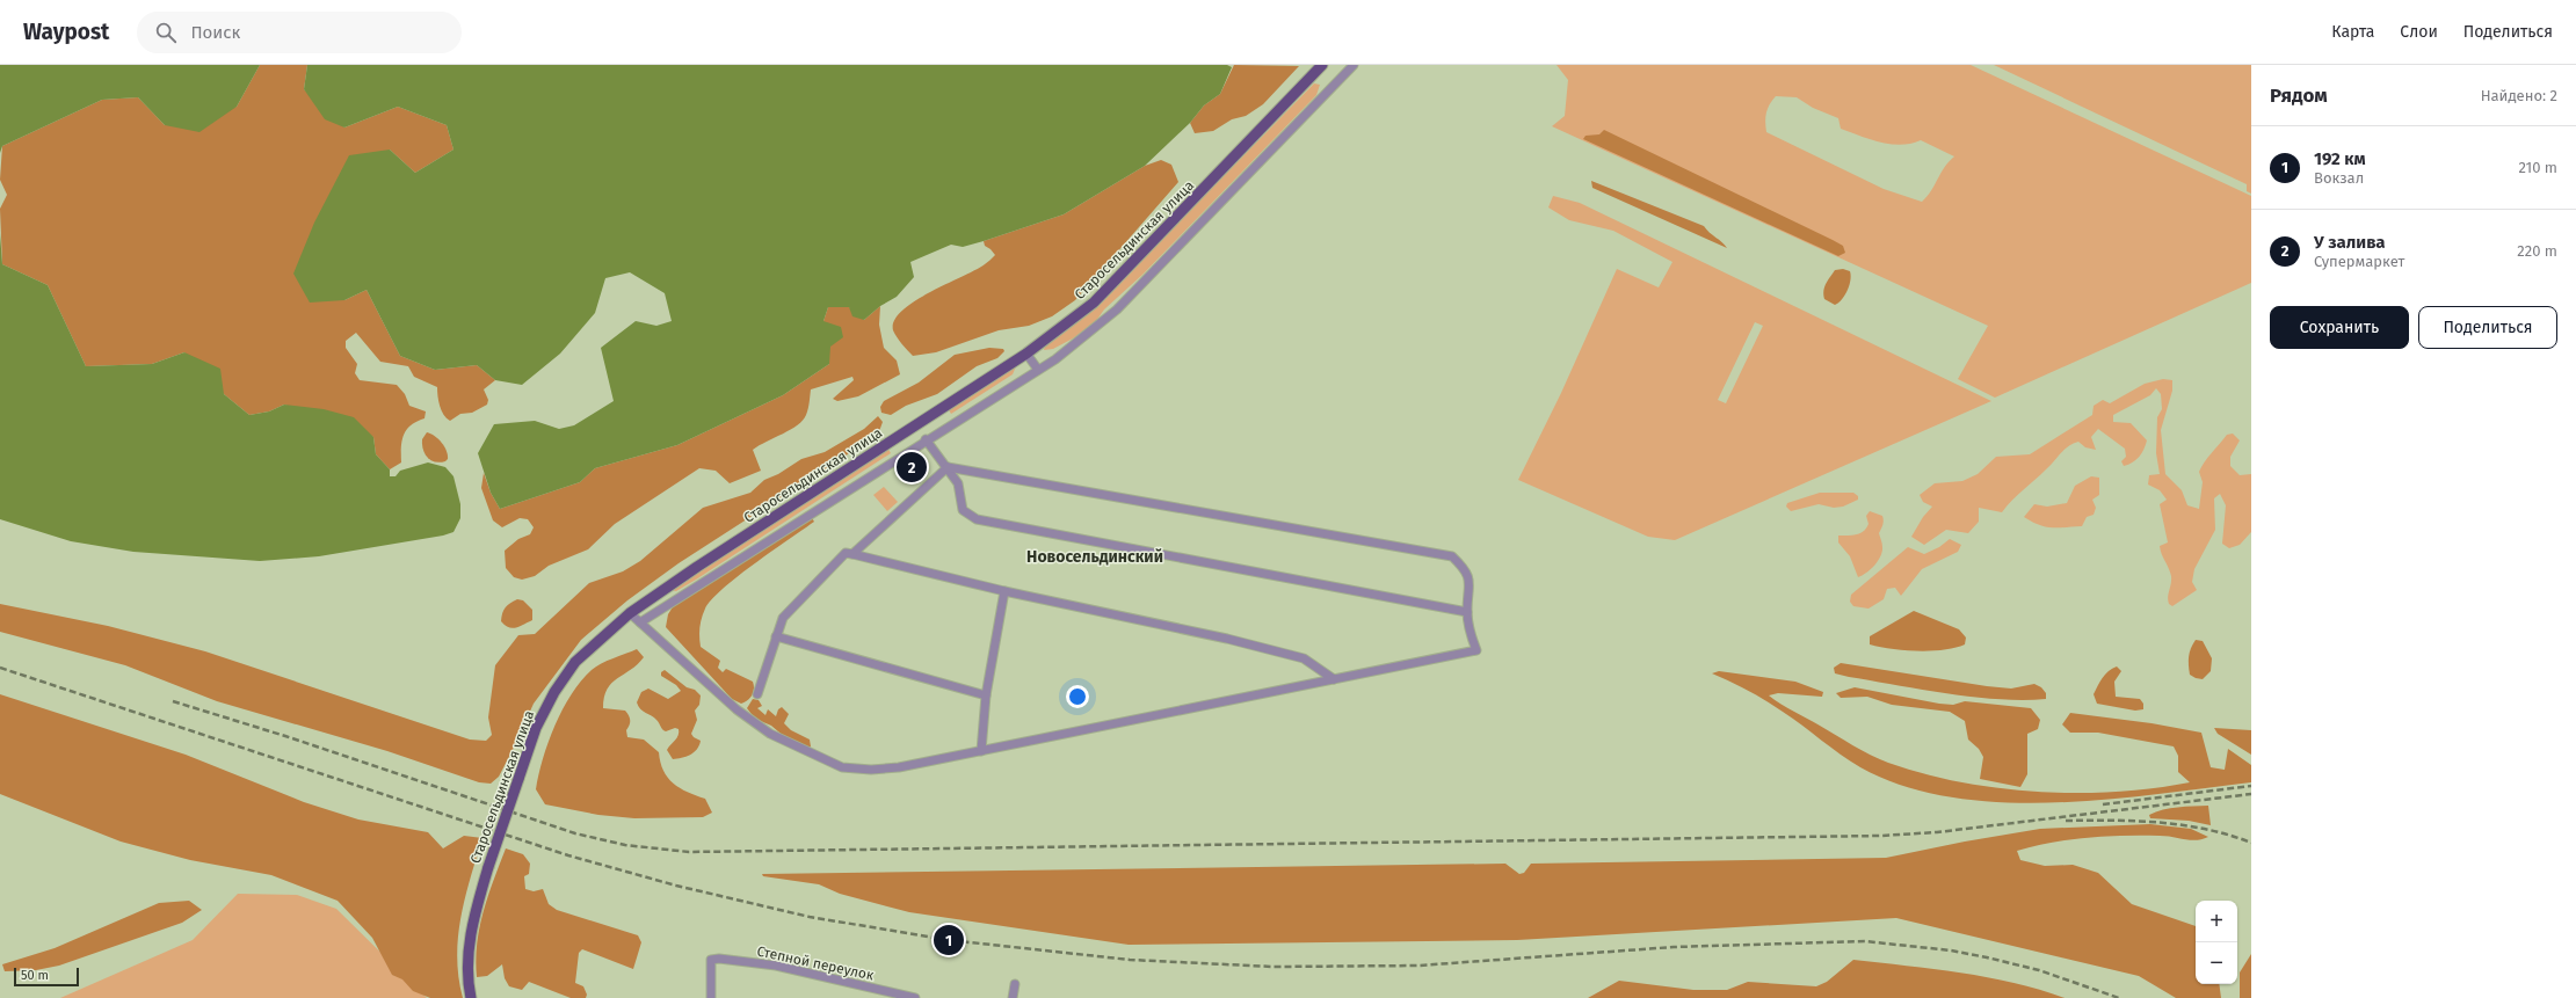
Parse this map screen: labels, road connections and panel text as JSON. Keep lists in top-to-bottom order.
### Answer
{
  "streets": {
    "main road": ["Старосельдинская улица"],
    "street": ["Степной переулок"]
  },
  "districts": ["Новосельдинский"],
  "scale_bar": "50 m",
  "page": {
    "header": "Waypost",
    "search": "Поиск",
    "nav": ["Карта", "Слои", "Поделиться"],
    "heading": ["Рядом", "Найдено: 2"],
    "list": [
      {
        "mark": "1",
        "name": "192 км",
        "note": "Вокзал",
        "value": "210 m"
      },
      {
        "mark": "2",
        "name": "У залива",
        "note": "Супермаркет",
        "value": "220 m"
      }
    ],
    "buttons": ["Сохранить", "Поделиться"],
    "pins": ["2", "1"],
    "map_buttons": ["+", "−"],
    "scale": "50 m"
  }
}
